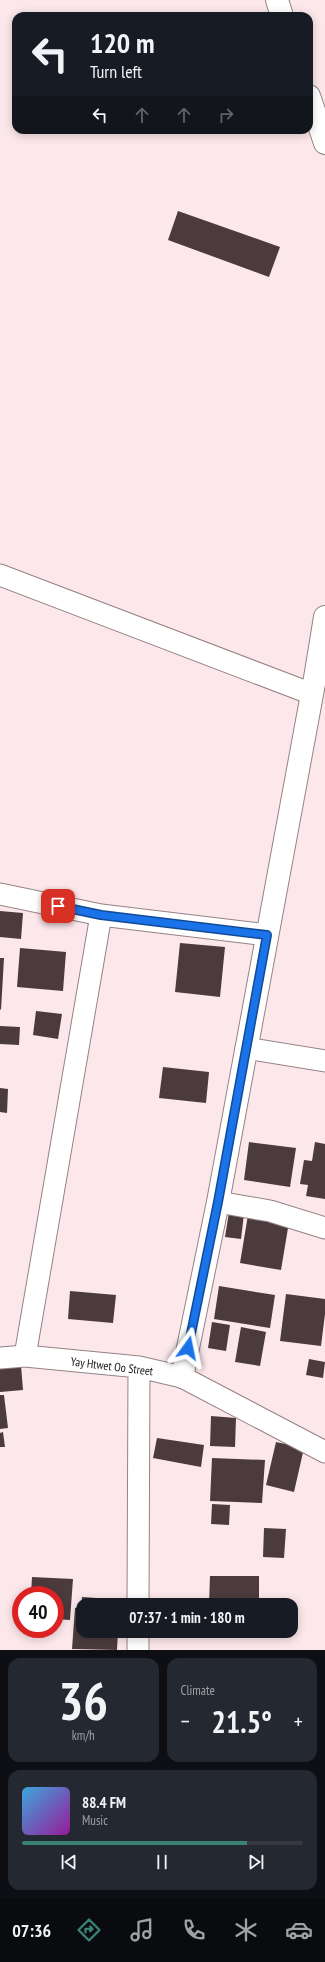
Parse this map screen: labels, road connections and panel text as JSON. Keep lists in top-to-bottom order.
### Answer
{
  "streets": {
    "street": ["Yay Htwet Oo Street"]
  },
  "page": {
    "turn": ["120 m", "Turn left"],
    "limit": "40",
    "trip": "07:37 · 1 min · 180 m",
    "tile": [
      ["36", "km/h"],
      "Climate"
    ],
    "heat": ["−", "21.5°", "+"],
    "song": ["88.4 FM", "Music"],
    "tabs": "07:36"
  }
}
